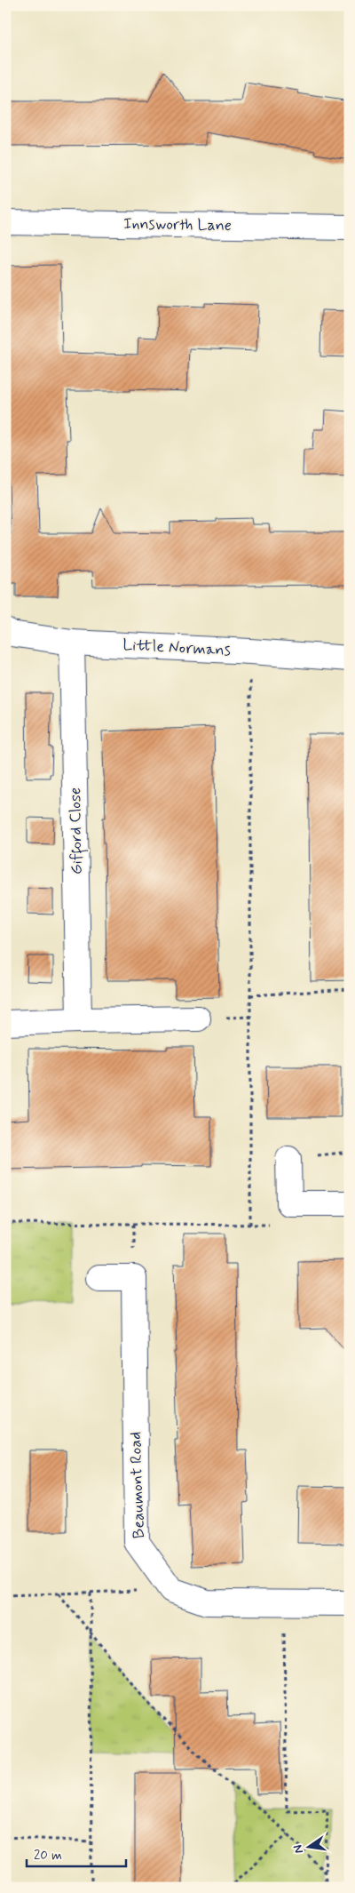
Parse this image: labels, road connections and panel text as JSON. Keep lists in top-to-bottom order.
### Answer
{
  "streets": {
    "street": [
      "Innsworth Lane",
      "Little Normans",
      "Gifford Close",
      "Beaumont Road"
    ]
  },
  "crossings": [
    ["Little Normans", "Gifford Close"]
  ],
  "scale_bar": "20 m",
  "north": "left"
}
